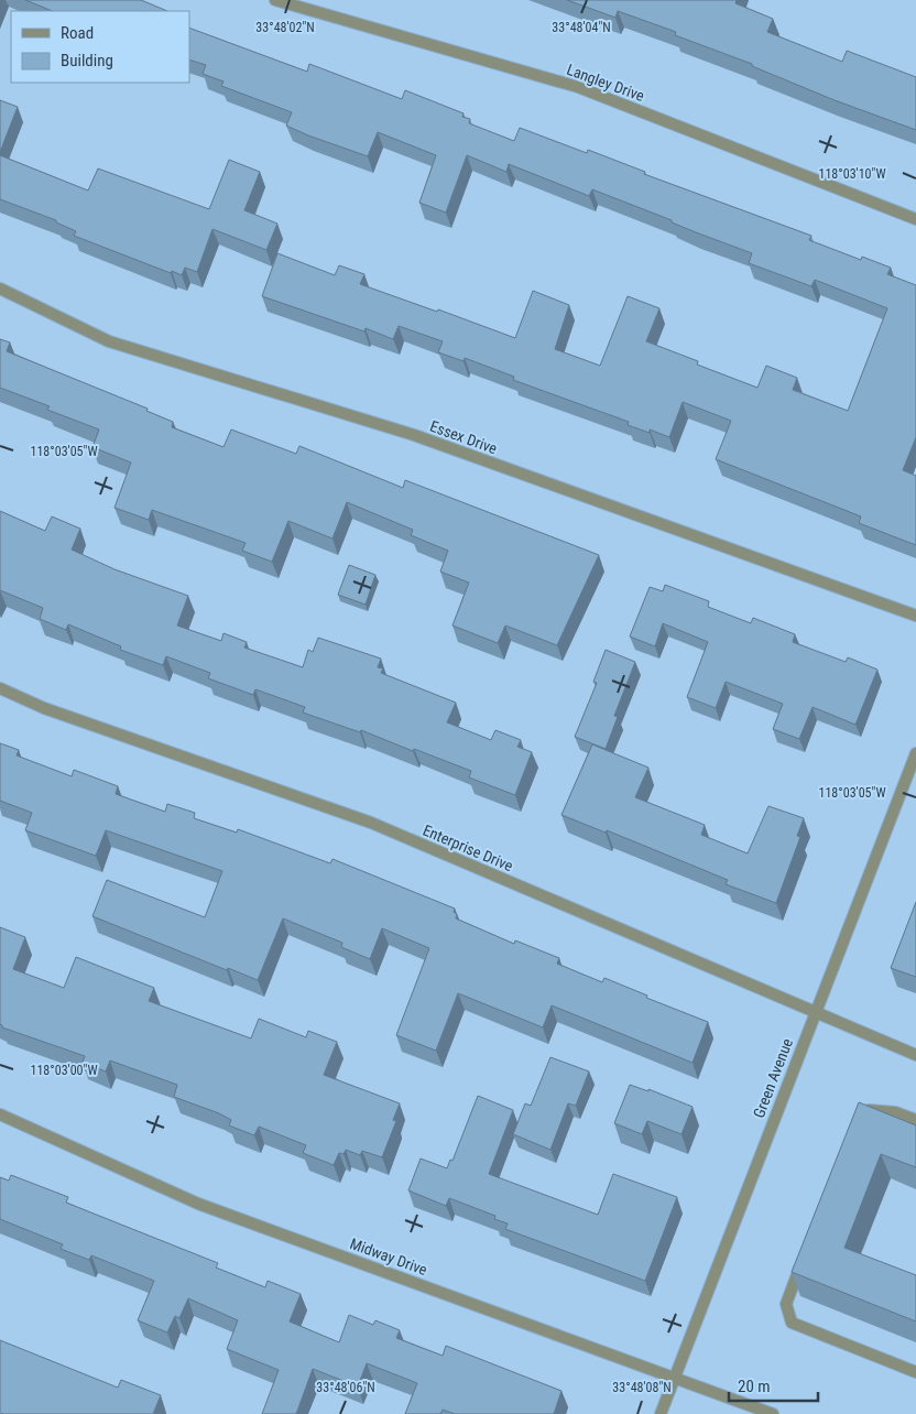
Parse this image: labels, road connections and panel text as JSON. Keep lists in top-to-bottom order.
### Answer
{
  "streets": {
    "street": [
      "Langley Drive",
      "Essex Drive",
      "Enterprise Drive",
      "Green Avenue",
      "Midway Drive"
    ]
  },
  "crossings": [
    ["Enterprise Drive", "Green Avenue"],
    ["Green Avenue", "Midway Drive"]
  ],
  "legend": ["Road", "Building"],
  "scale_bar": "20 m",
  "coordinates": [
    "33°48'02\"N",
    "33°48'04\"N",
    "118°03'10\"W",
    "118°03'05\"W",
    "118°03'00\"W",
    "33°48'06\"N",
    "33°48'08\"N"
  ]
}
